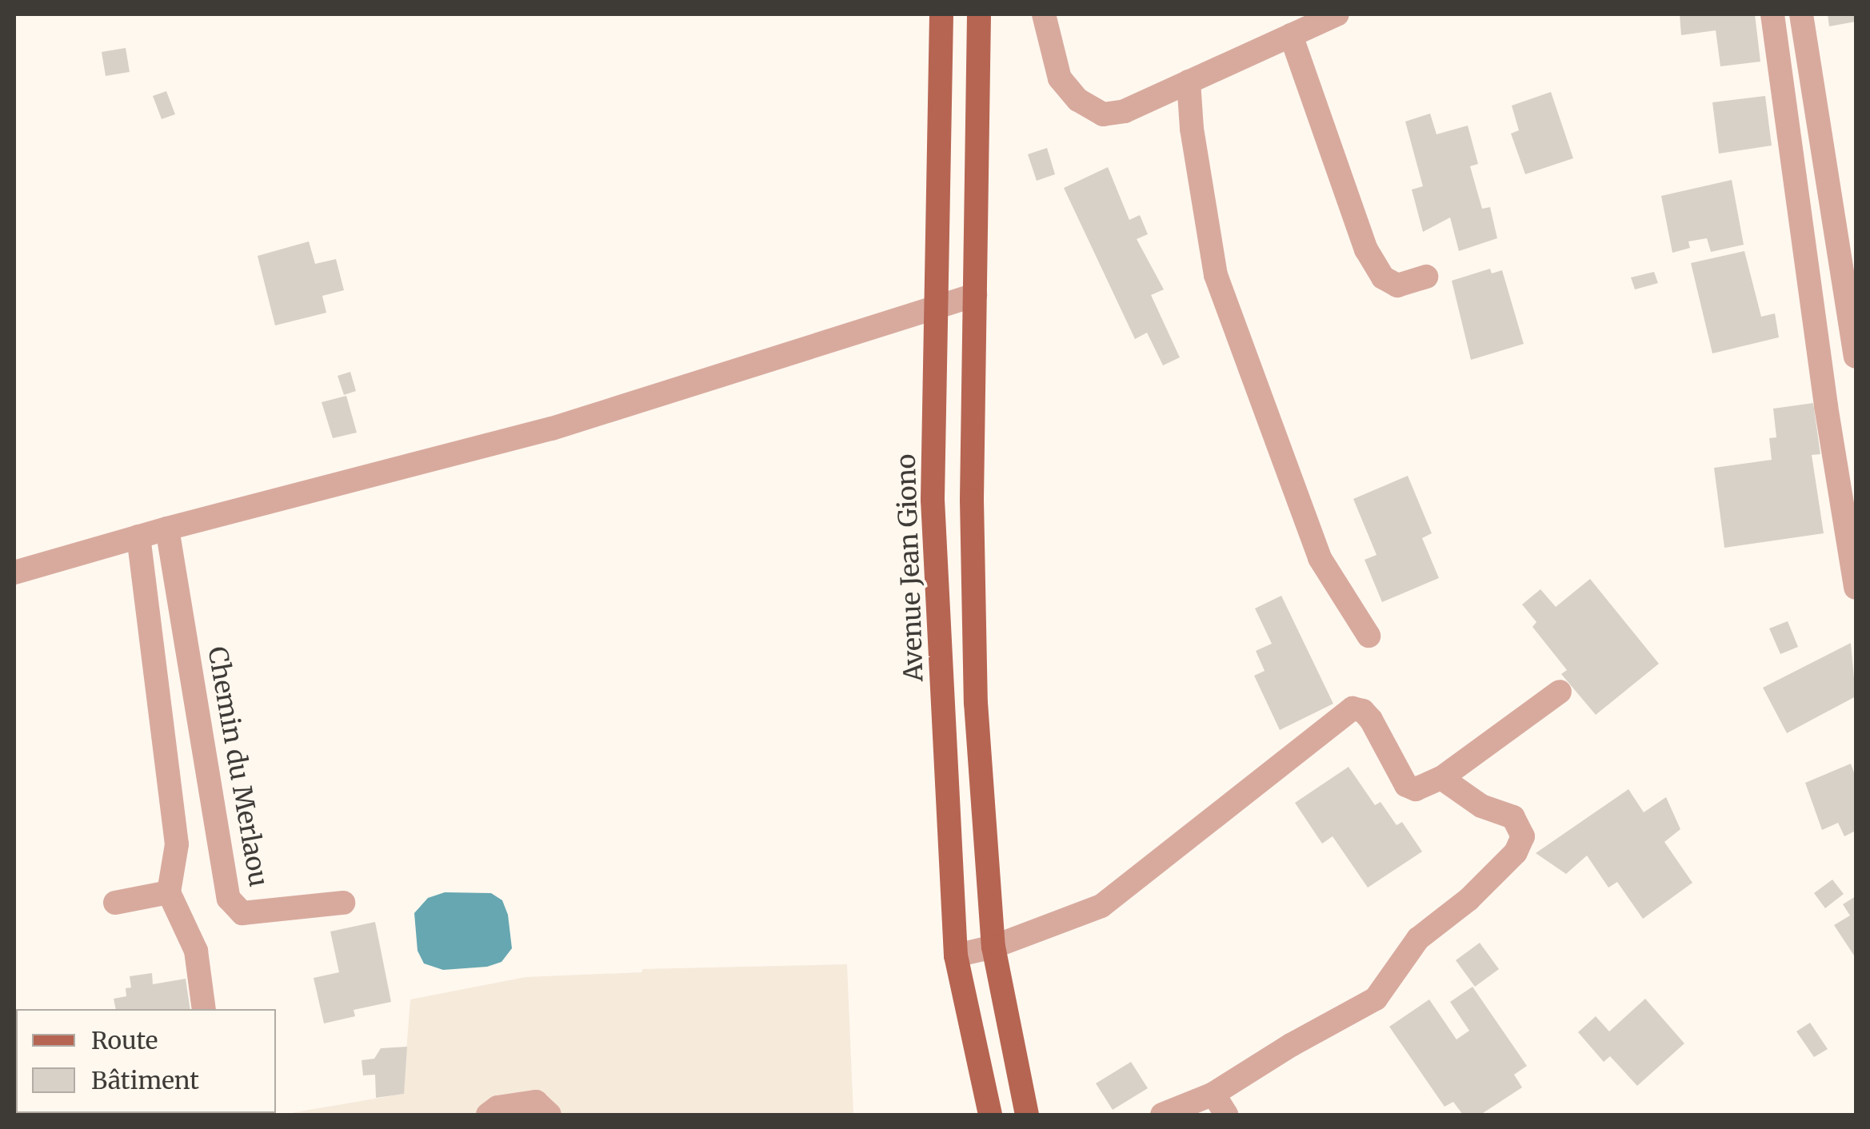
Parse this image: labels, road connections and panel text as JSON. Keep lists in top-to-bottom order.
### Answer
{
  "streets": {
    "main road": ["Avenue Jean Giono"],
    "street": ["Chemin du Merlaou"]
  },
  "legend": ["Route", "Bâtiment"]
}
